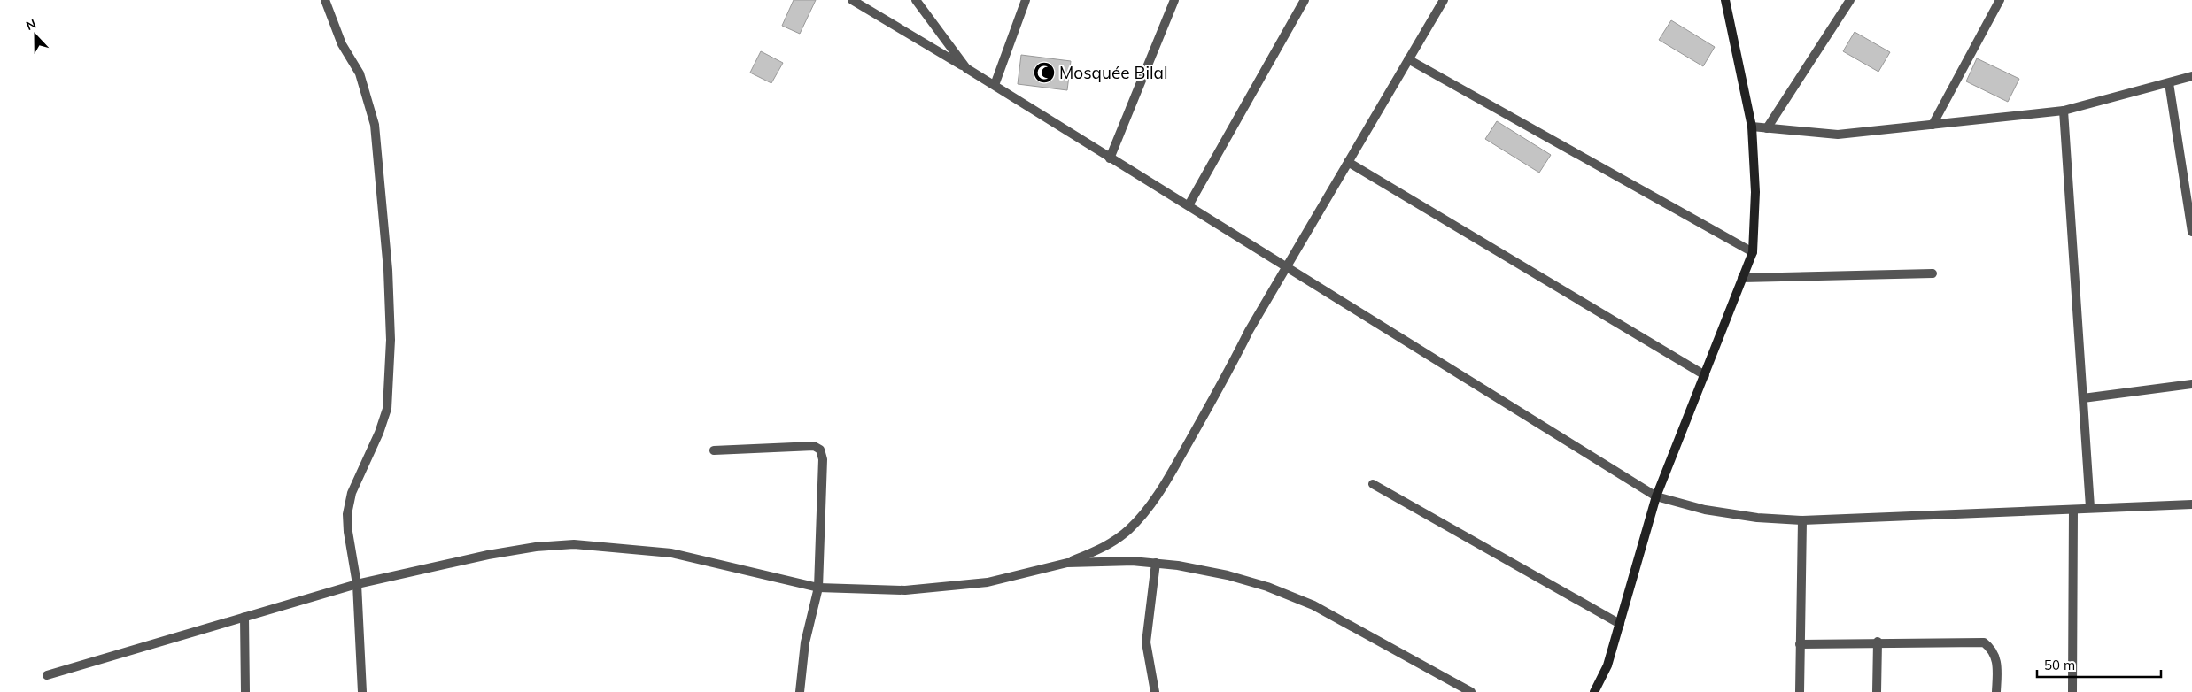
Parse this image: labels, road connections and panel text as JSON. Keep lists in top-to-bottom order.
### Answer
{
  "places": {
    "mosque": ["Mosquée Bilal"]
  },
  "scale_bar": "50 m",
  "north": "top"
}
